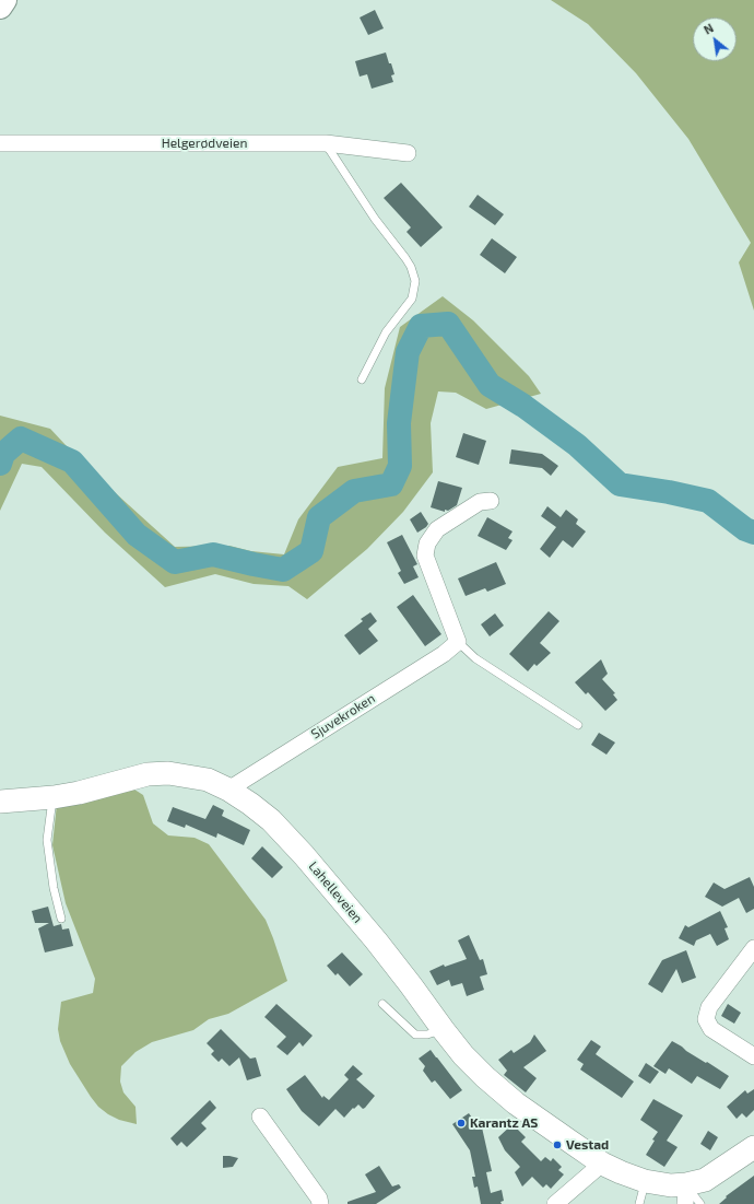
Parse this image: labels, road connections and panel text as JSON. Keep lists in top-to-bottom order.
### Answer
{
  "streets": {
    "street": ["Helgerødveien", "Sjuvekroken", "Lahelleveien"]
  },
  "crossings": [
    ["Sjuvekroken", "Lahelleveien"]
  ],
  "places": ["Karantz AS", "Vestad"],
  "north": "top left"
}
